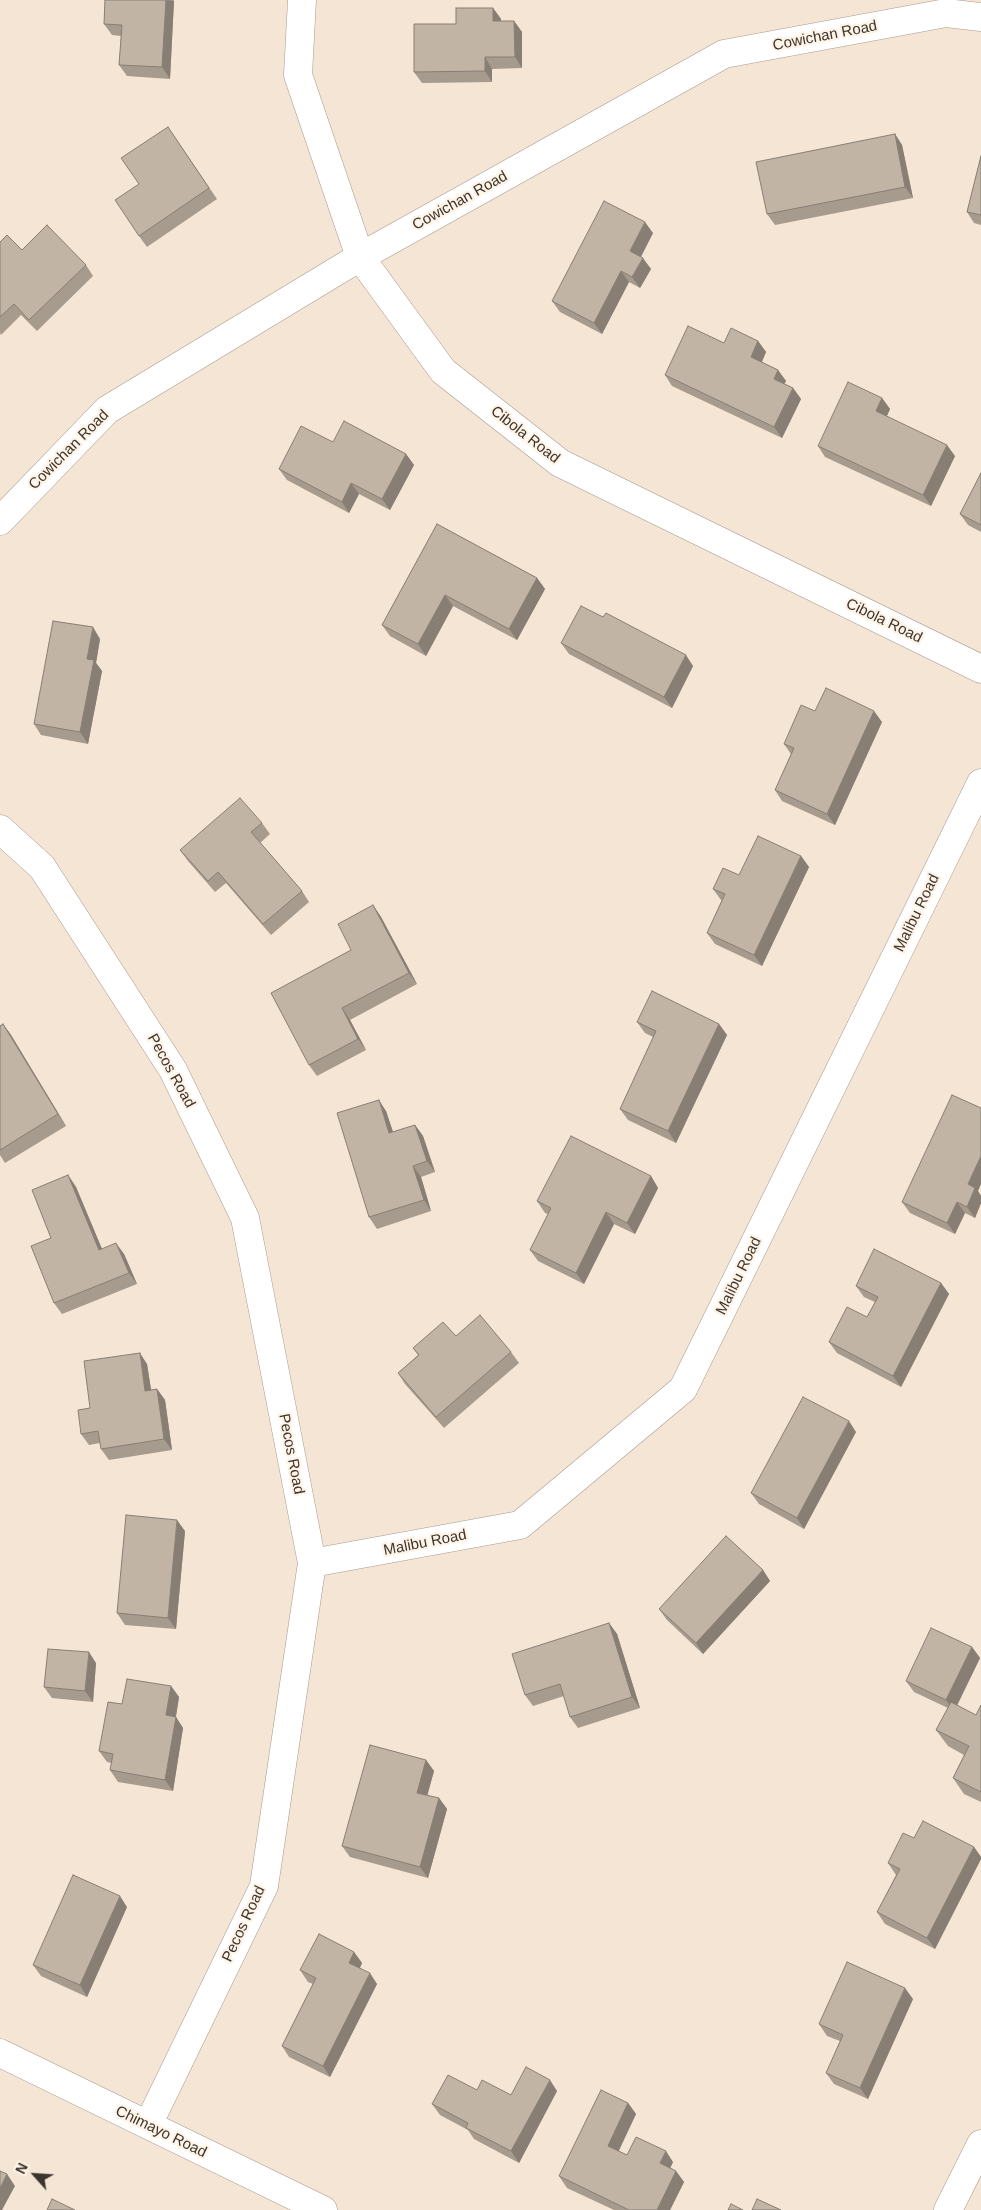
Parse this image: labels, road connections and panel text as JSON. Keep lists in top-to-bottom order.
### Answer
{
  "streets": {
    "street": [
      "Cowichan Road",
      "Cibola Road",
      "Malibu Road",
      "Pecos Road",
      "Chimayo Road"
    ]
  },
  "crossings": [
    ["Cowichan Road", "Cibola Road"],
    ["Malibu Road", "Pecos Road"],
    ["Pecos Road", "Chimayo Road"]
  ],
  "north": "top left"
}
